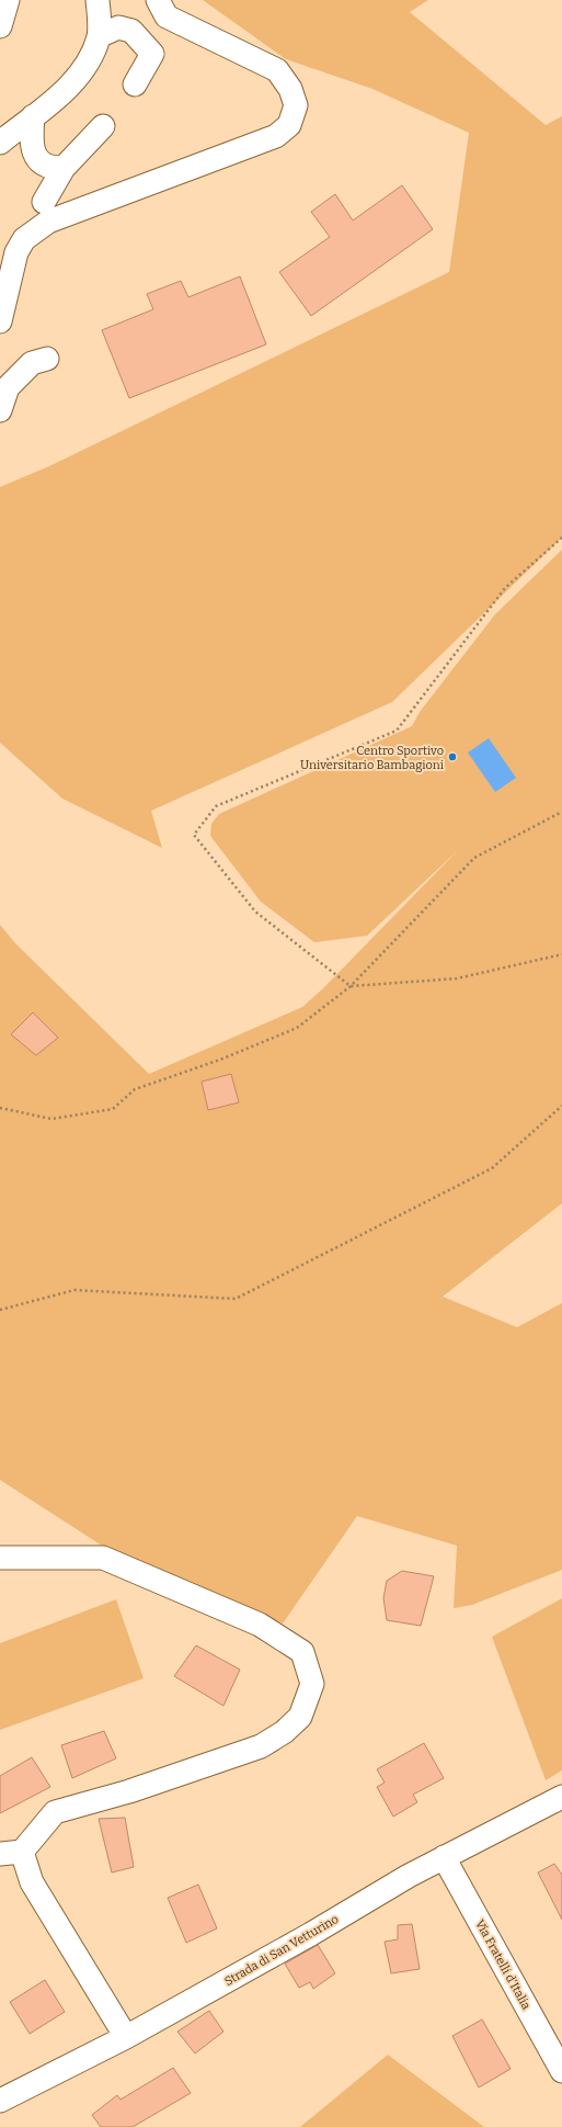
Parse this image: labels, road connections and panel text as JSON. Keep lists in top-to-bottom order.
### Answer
{
  "streets": {
    "street": ["Strada di San Vetturino", "Via Fratelli d'Italia"]
  },
  "crossings": [
    ["Strada di San Vetturino", "Via Fratelli d'Italia"]
  ],
  "places": ["Centro Sportivo Universitario Bambagioni"]
}
